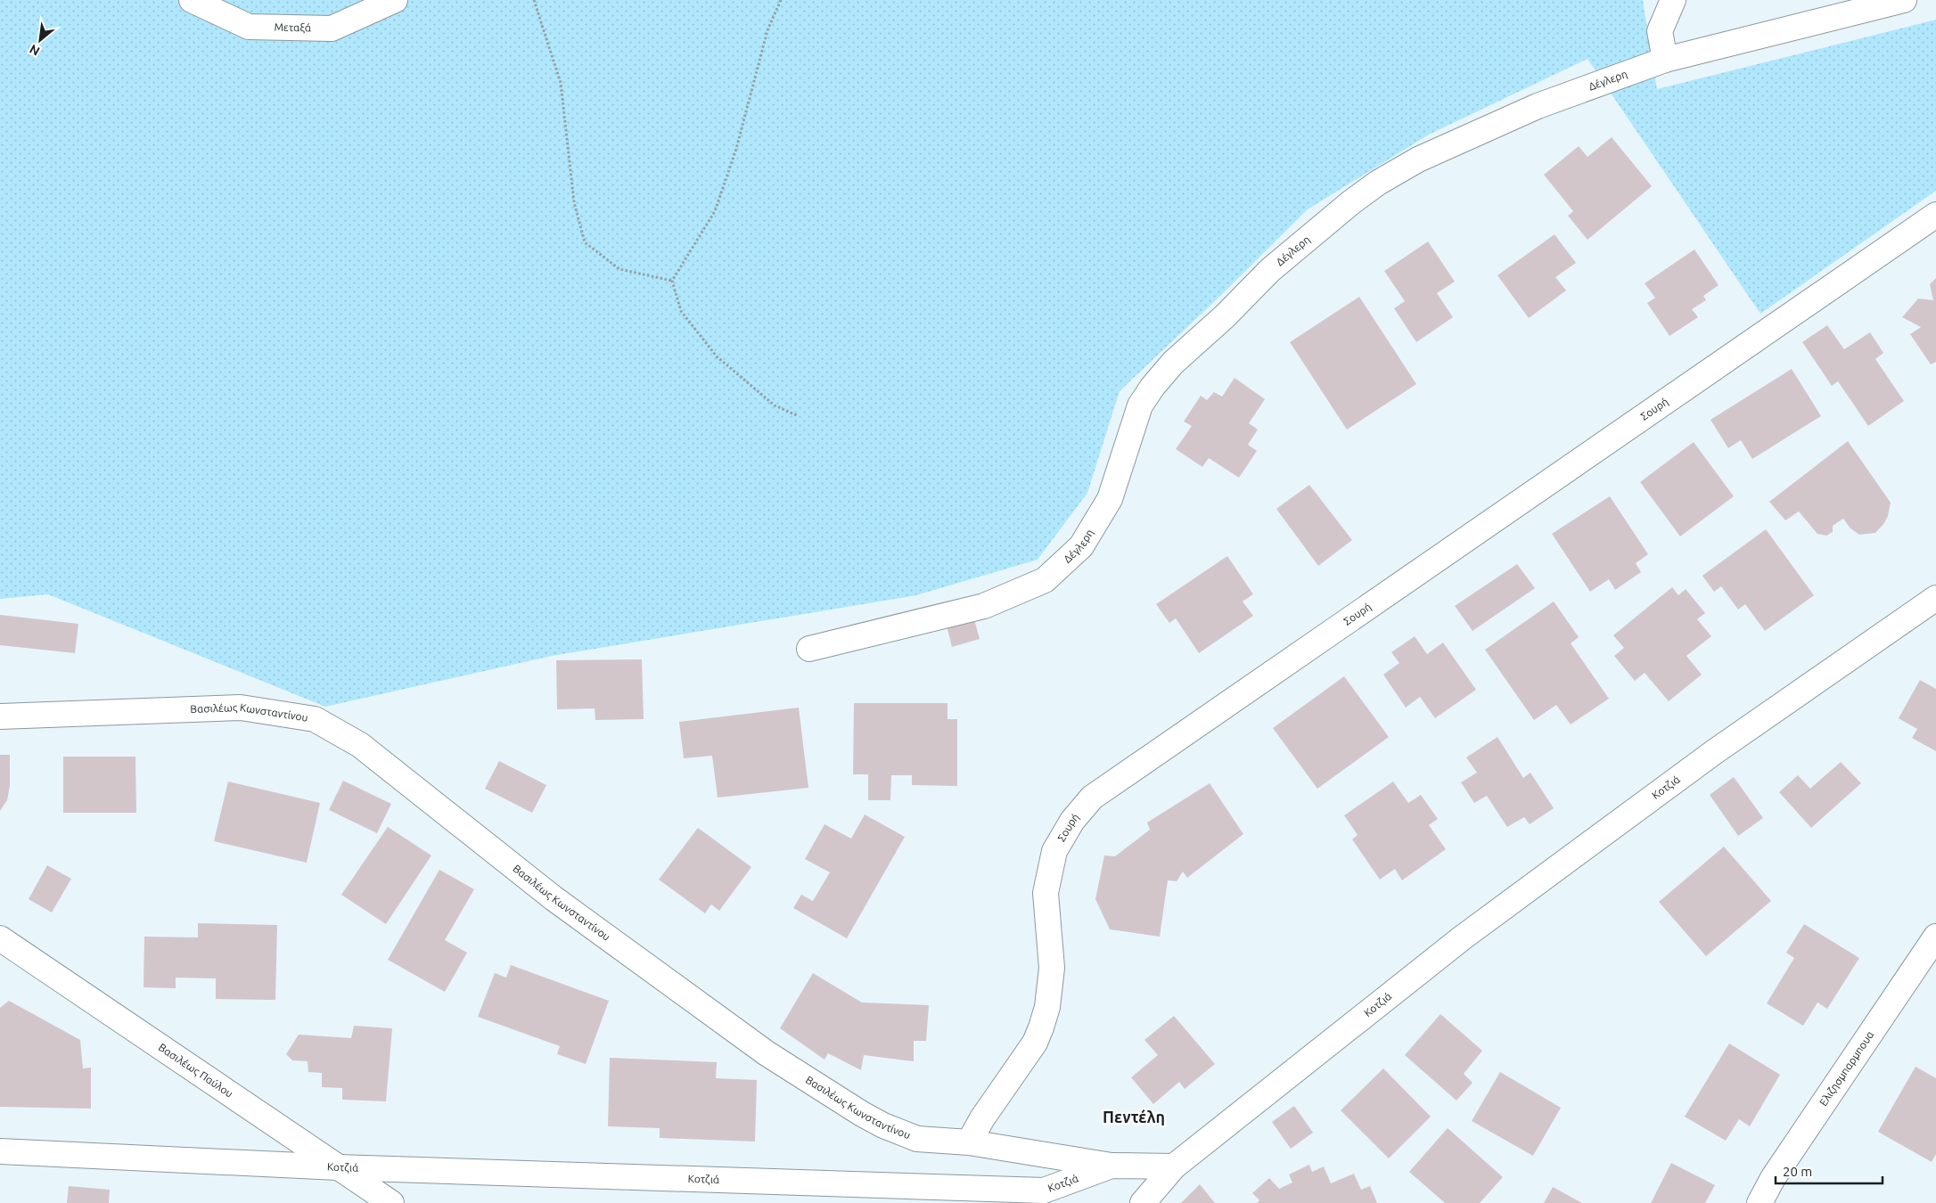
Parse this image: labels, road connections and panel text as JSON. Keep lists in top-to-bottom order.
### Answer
{
  "streets": {
    "street": [
      "Μεταξά",
      "Δέγλερη",
      "Σουρή",
      "Βασιλέως Κωνσταντίνου",
      "Κοτζιά",
      "Ελιζησμπαρμπουα",
      "Βασιλέως Παύλου"
    ]
  },
  "crossings": [
    ["Σουρή", "Βασιλέως Κωνσταντίνου"],
    ["Βασιλέως Κωνσταντίνου", "Κοτζιά"],
    ["Κοτζιά", "Βασιλέως Παύλου"]
  ],
  "districts": ["Πεντέλη"],
  "scale_bar": "20 m",
  "north": "bottom left"
}
